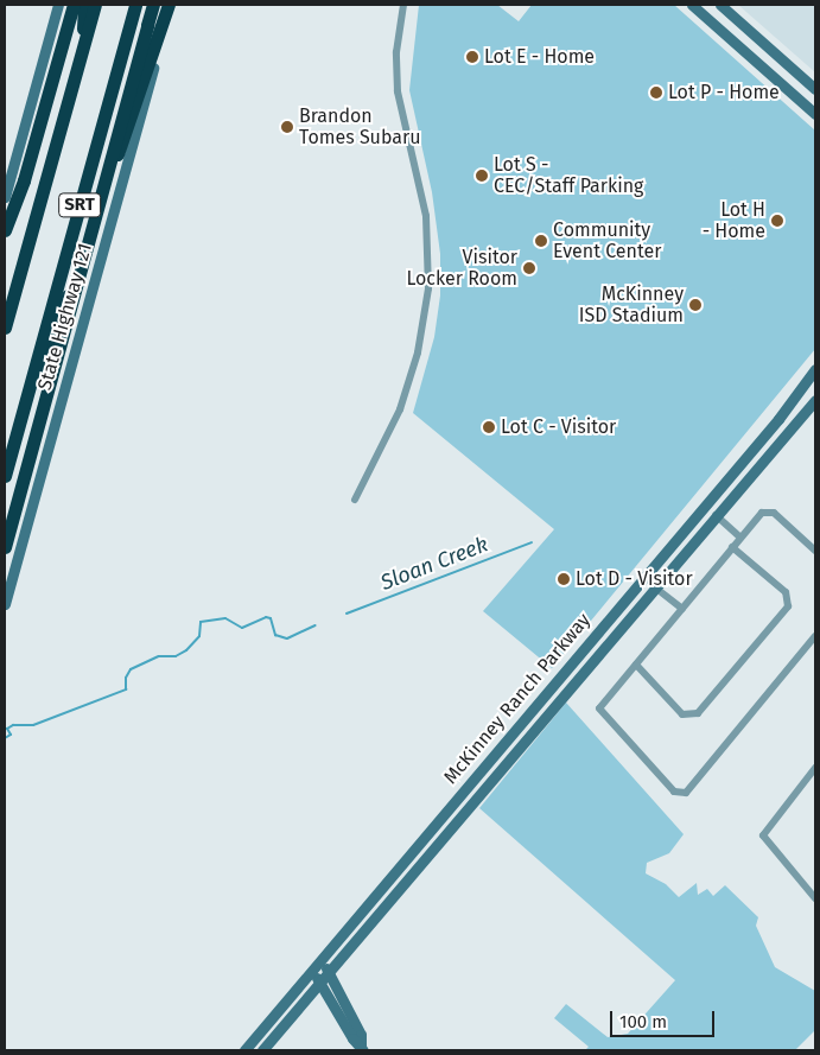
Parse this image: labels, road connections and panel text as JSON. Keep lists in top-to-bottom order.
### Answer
{
  "streets": {
    "highway": ["SRT"],
    "main road": ["State Highway 121", "McKinney Ranch Parkway"]
  },
  "water": ["Sloan Creek"],
  "places": [
    "Lot E - Home",
    "Lot P - Home",
    "Brandon Tomes Subaru",
    "Lot S - CEC/Staff Parking",
    "Lot H - Home",
    "Community Event Center",
    "Visitor Locker Room",
    "McKinney ISD Stadium",
    "Lot C - Visitor",
    "Lot D - Visitor"
  ],
  "scale_bar": "100 m"
}
